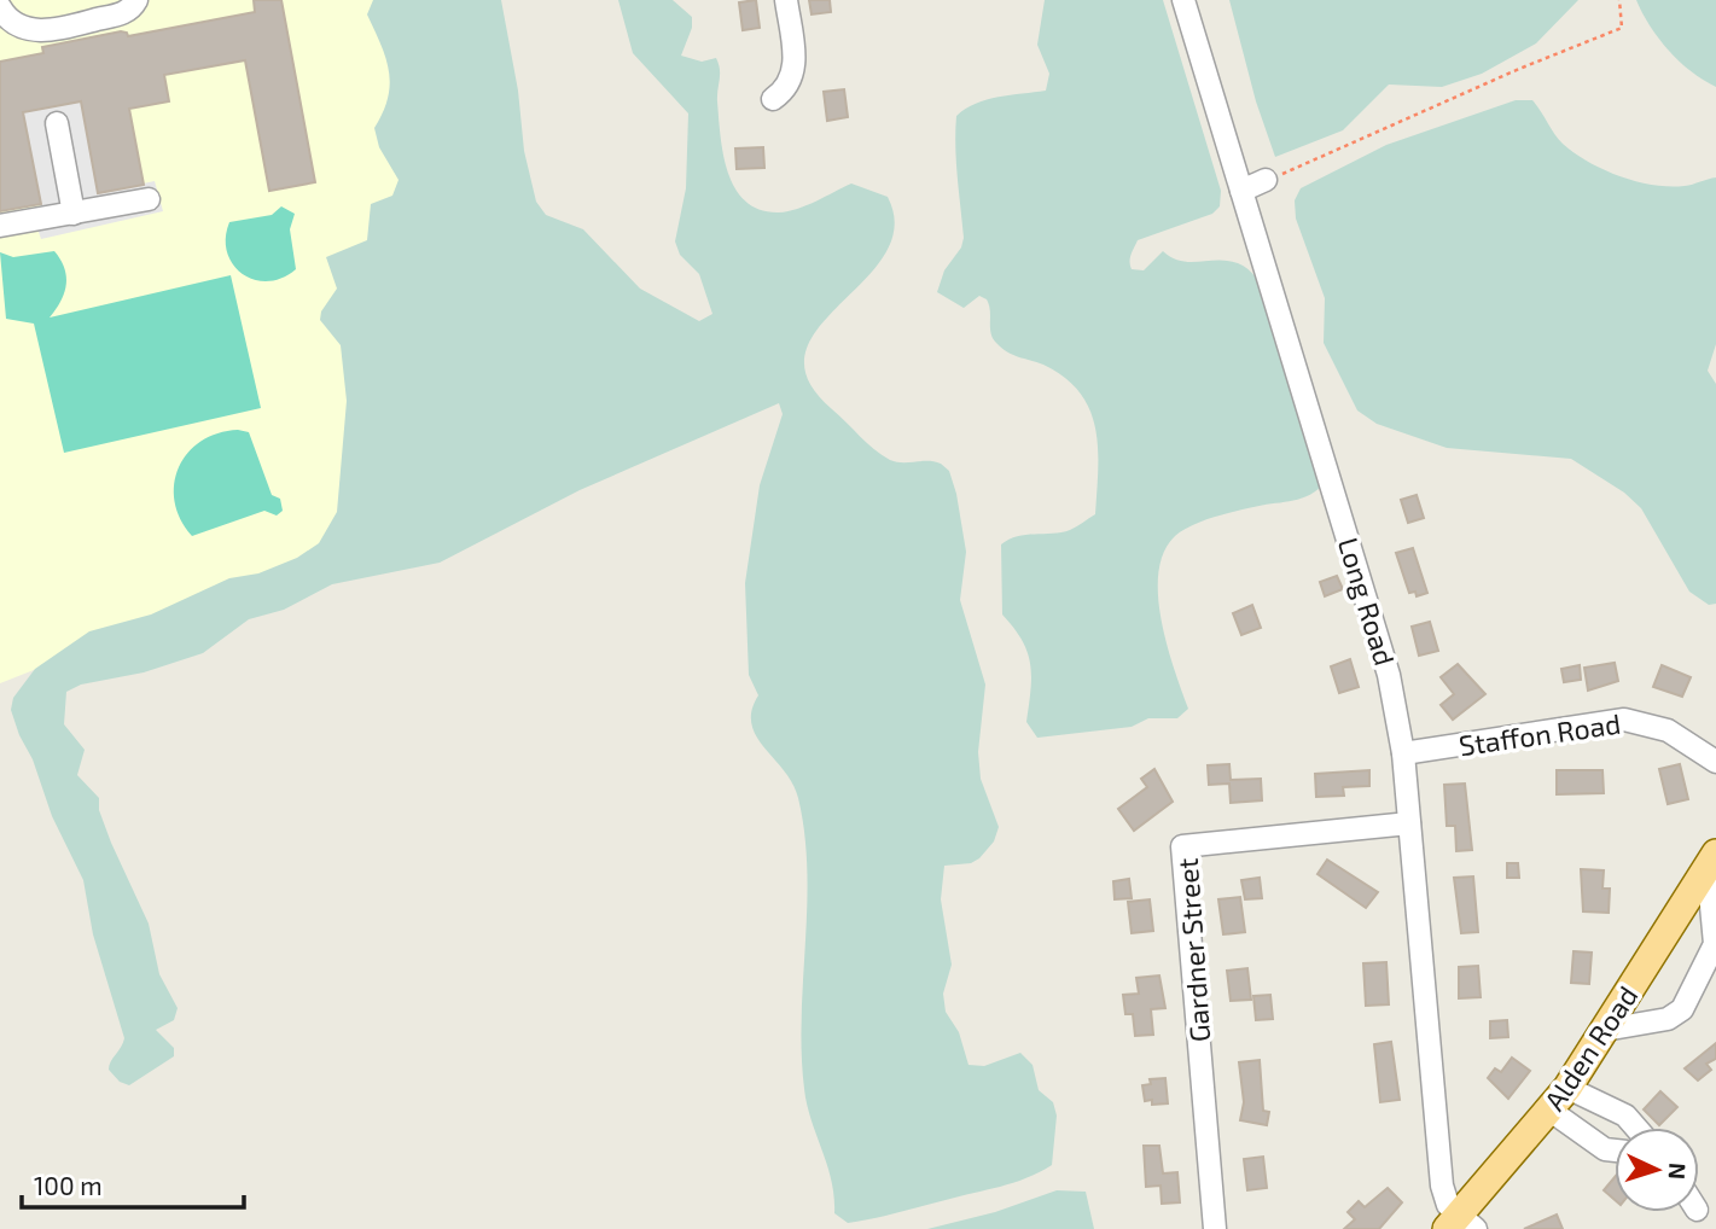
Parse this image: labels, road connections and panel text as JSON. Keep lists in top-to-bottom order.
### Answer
{
  "streets": {
    "main road": ["Alden Road"],
    "street": ["Long Road", "Staffon Road", "Gardner Street"]
  },
  "crossings": [
    ["Long Road", "Staffon Road"],
    ["Long Road", "Gardner Street"],
    ["Long Road", "Alden Road"]
  ],
  "scale_bar": "100 m",
  "north": "right"
}
